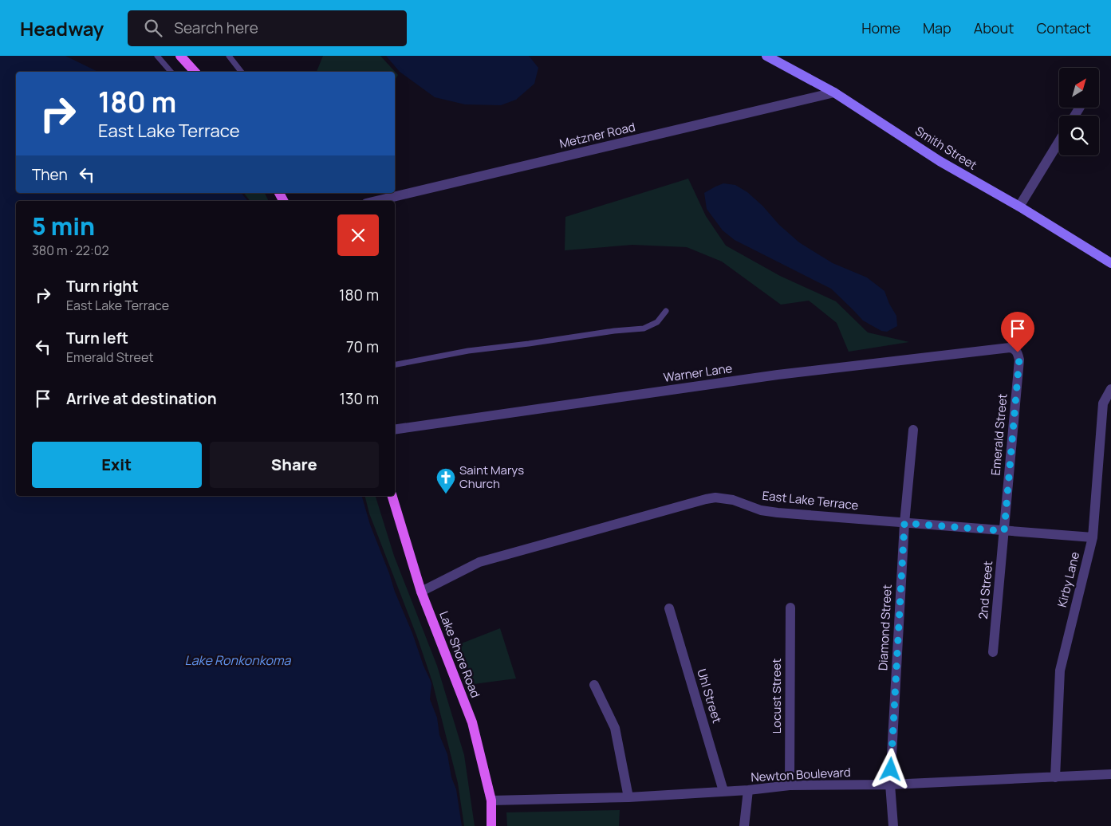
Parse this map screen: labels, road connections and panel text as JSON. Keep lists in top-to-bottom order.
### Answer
{
  "streets": {
    "main road": ["Lake Shore Road"],
    "street": [
      "Metzner Road",
      "Smith Street",
      "Warner Lane",
      "Emerald Street",
      "East Lake Terrace",
      "Kirby Lane",
      "2nd Street",
      "Diamond Street",
      "Uhl Street",
      "Locust Street",
      "Newton Boulevard"
    ]
  },
  "crossings": [
    ["Metzner Road", "Smith Street"],
    ["Warner Lane", "Emerald Street"],
    ["Emerald Street", "East Lake Terrace"],
    ["Emerald Street", "2nd Street"],
    ["East Lake Terrace", "Kirby Lane"],
    ["East Lake Terrace", "2nd Street"],
    ["East Lake Terrace", "Diamond Street"],
    ["East Lake Terrace", "Lake Shore Road"],
    ["Kirby Lane", "Newton Boulevard"],
    ["Diamond Street", "Newton Boulevard"],
    ["Lake Shore Road", "Newton Boulevard"],
    ["Uhl Street", "Newton Boulevard"],
    ["Locust Street", "Newton Boulevard"]
  ],
  "water": ["Lake Ronkonkoma"],
  "places": {
    "church": ["Saint Marys Church"]
  },
  "north": "top right",
  "page": {
    "header": "Headway",
    "search": "Search here",
    "nav": [
      "Home",
      "Map",
      "About",
      "Contact"
    ],
    "turn": ["180 m", "East Lake Terrace"],
    "then": "Then",
    "heading": ["5 min", "380 m · 22:02"],
    "list": [
      {
        "name": "Turn right",
        "note": "East Lake Terrace",
        "value": "180 m"
      },
      {
        "name": "Turn left",
        "note": "Emerald Street",
        "value": "70 m"
      },
      {
        "name": "Arrive at destination",
        "value": "130 m"
      }
    ],
    "buttons": ["Exit", "Share"]
  }
}
